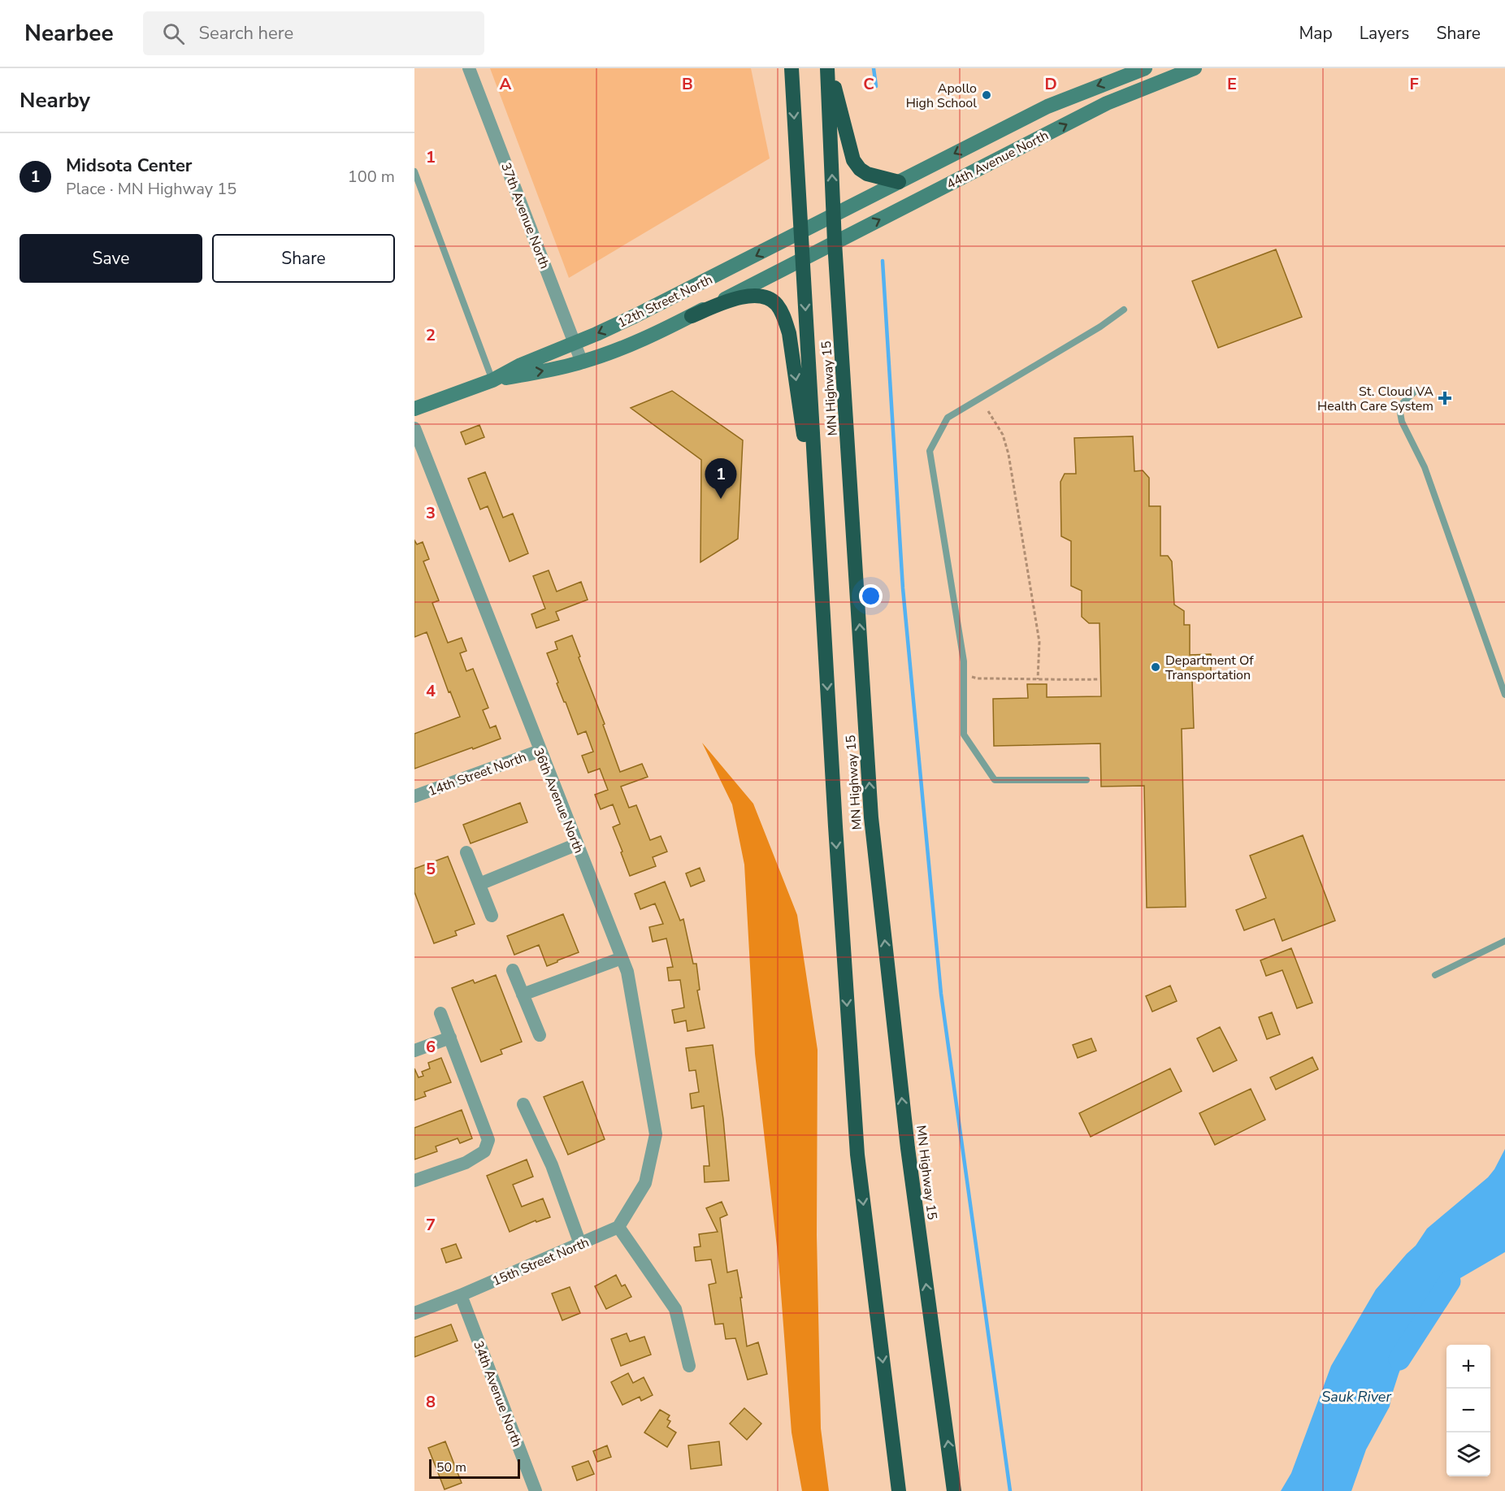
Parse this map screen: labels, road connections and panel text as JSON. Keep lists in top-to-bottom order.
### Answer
{
  "streets": {
    "highway": ["MN Highway 15"],
    "main road": ["44th Avenue North", "12th Street North"],
    "street": [
      "37th Avenue North",
      "14th Street North",
      "36th Avenue North",
      "15th Street North",
      "34th Avenue North"
    ]
  },
  "crossings": [
    ["44th Avenue North", "12th Street North"],
    ["44th Avenue North", "MN Highway 15"],
    ["37th Avenue North", "12th Street North"],
    ["12th Street North", "MN Highway 15"],
    ["14th Street North", "36th Avenue North"],
    ["36th Avenue North", "15th Street North"],
    ["15th Street North", "34th Avenue North"]
  ],
  "water": ["Sauk River"],
  "places": {
    "other": ["Apollo High School", "Department Of Transportation"],
    "health": ["St. Cloud VA Health Care System"]
  },
  "scale_bar": "50 m",
  "page": {
    "header": "Nearbee",
    "search": "Search here",
    "nav": ["Map", "Layers", "Share"],
    "heading": "Nearby",
    "list": [
      {
        "mark": "1",
        "name": "Midsota Center",
        "note": "Place · MN Highway 15",
        "value": "100 m"
      }
    ],
    "buttons": ["Save", "Share"],
    "pins": "1",
    "map_buttons": ["+", "−"],
    "scale": "50 m"
  },
  "grid": {
    "columns": [
      "A",
      "B",
      "C",
      "D",
      "E",
      "F"
    ],
    "rows": [
      "1",
      "2",
      "3",
      "4",
      "5",
      "6",
      "7",
      "8"
    ]
  }
}
